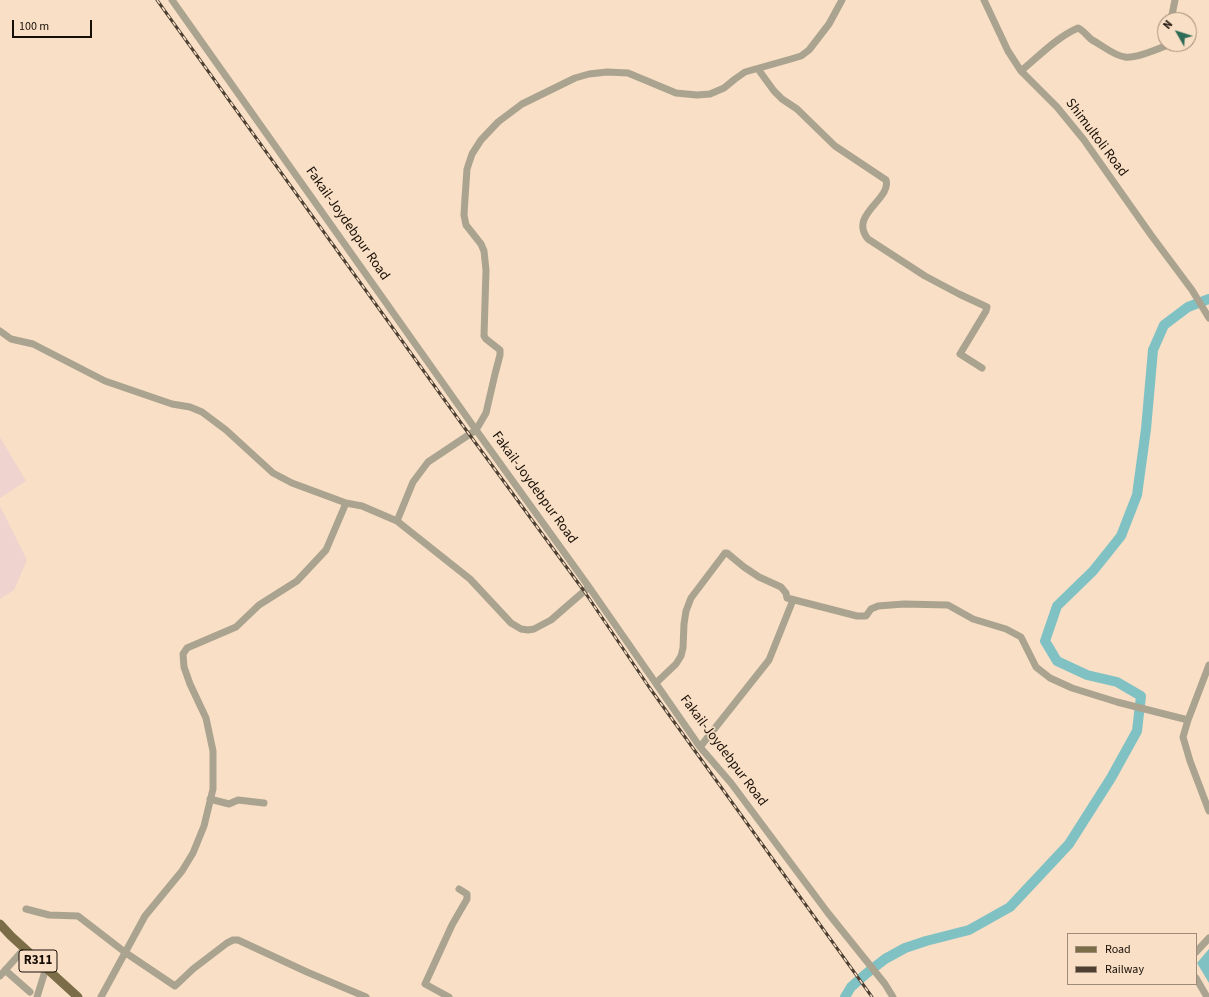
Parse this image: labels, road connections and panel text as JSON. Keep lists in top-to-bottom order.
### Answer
{
  "streets": {
    "main road": ["R311"],
    "street": ["Shimultoli Road", "Fakail-Joydebpur Road"]
  },
  "legend": ["Road", "Railway"],
  "scale_bar": "100 m",
  "north": "top left"
}
